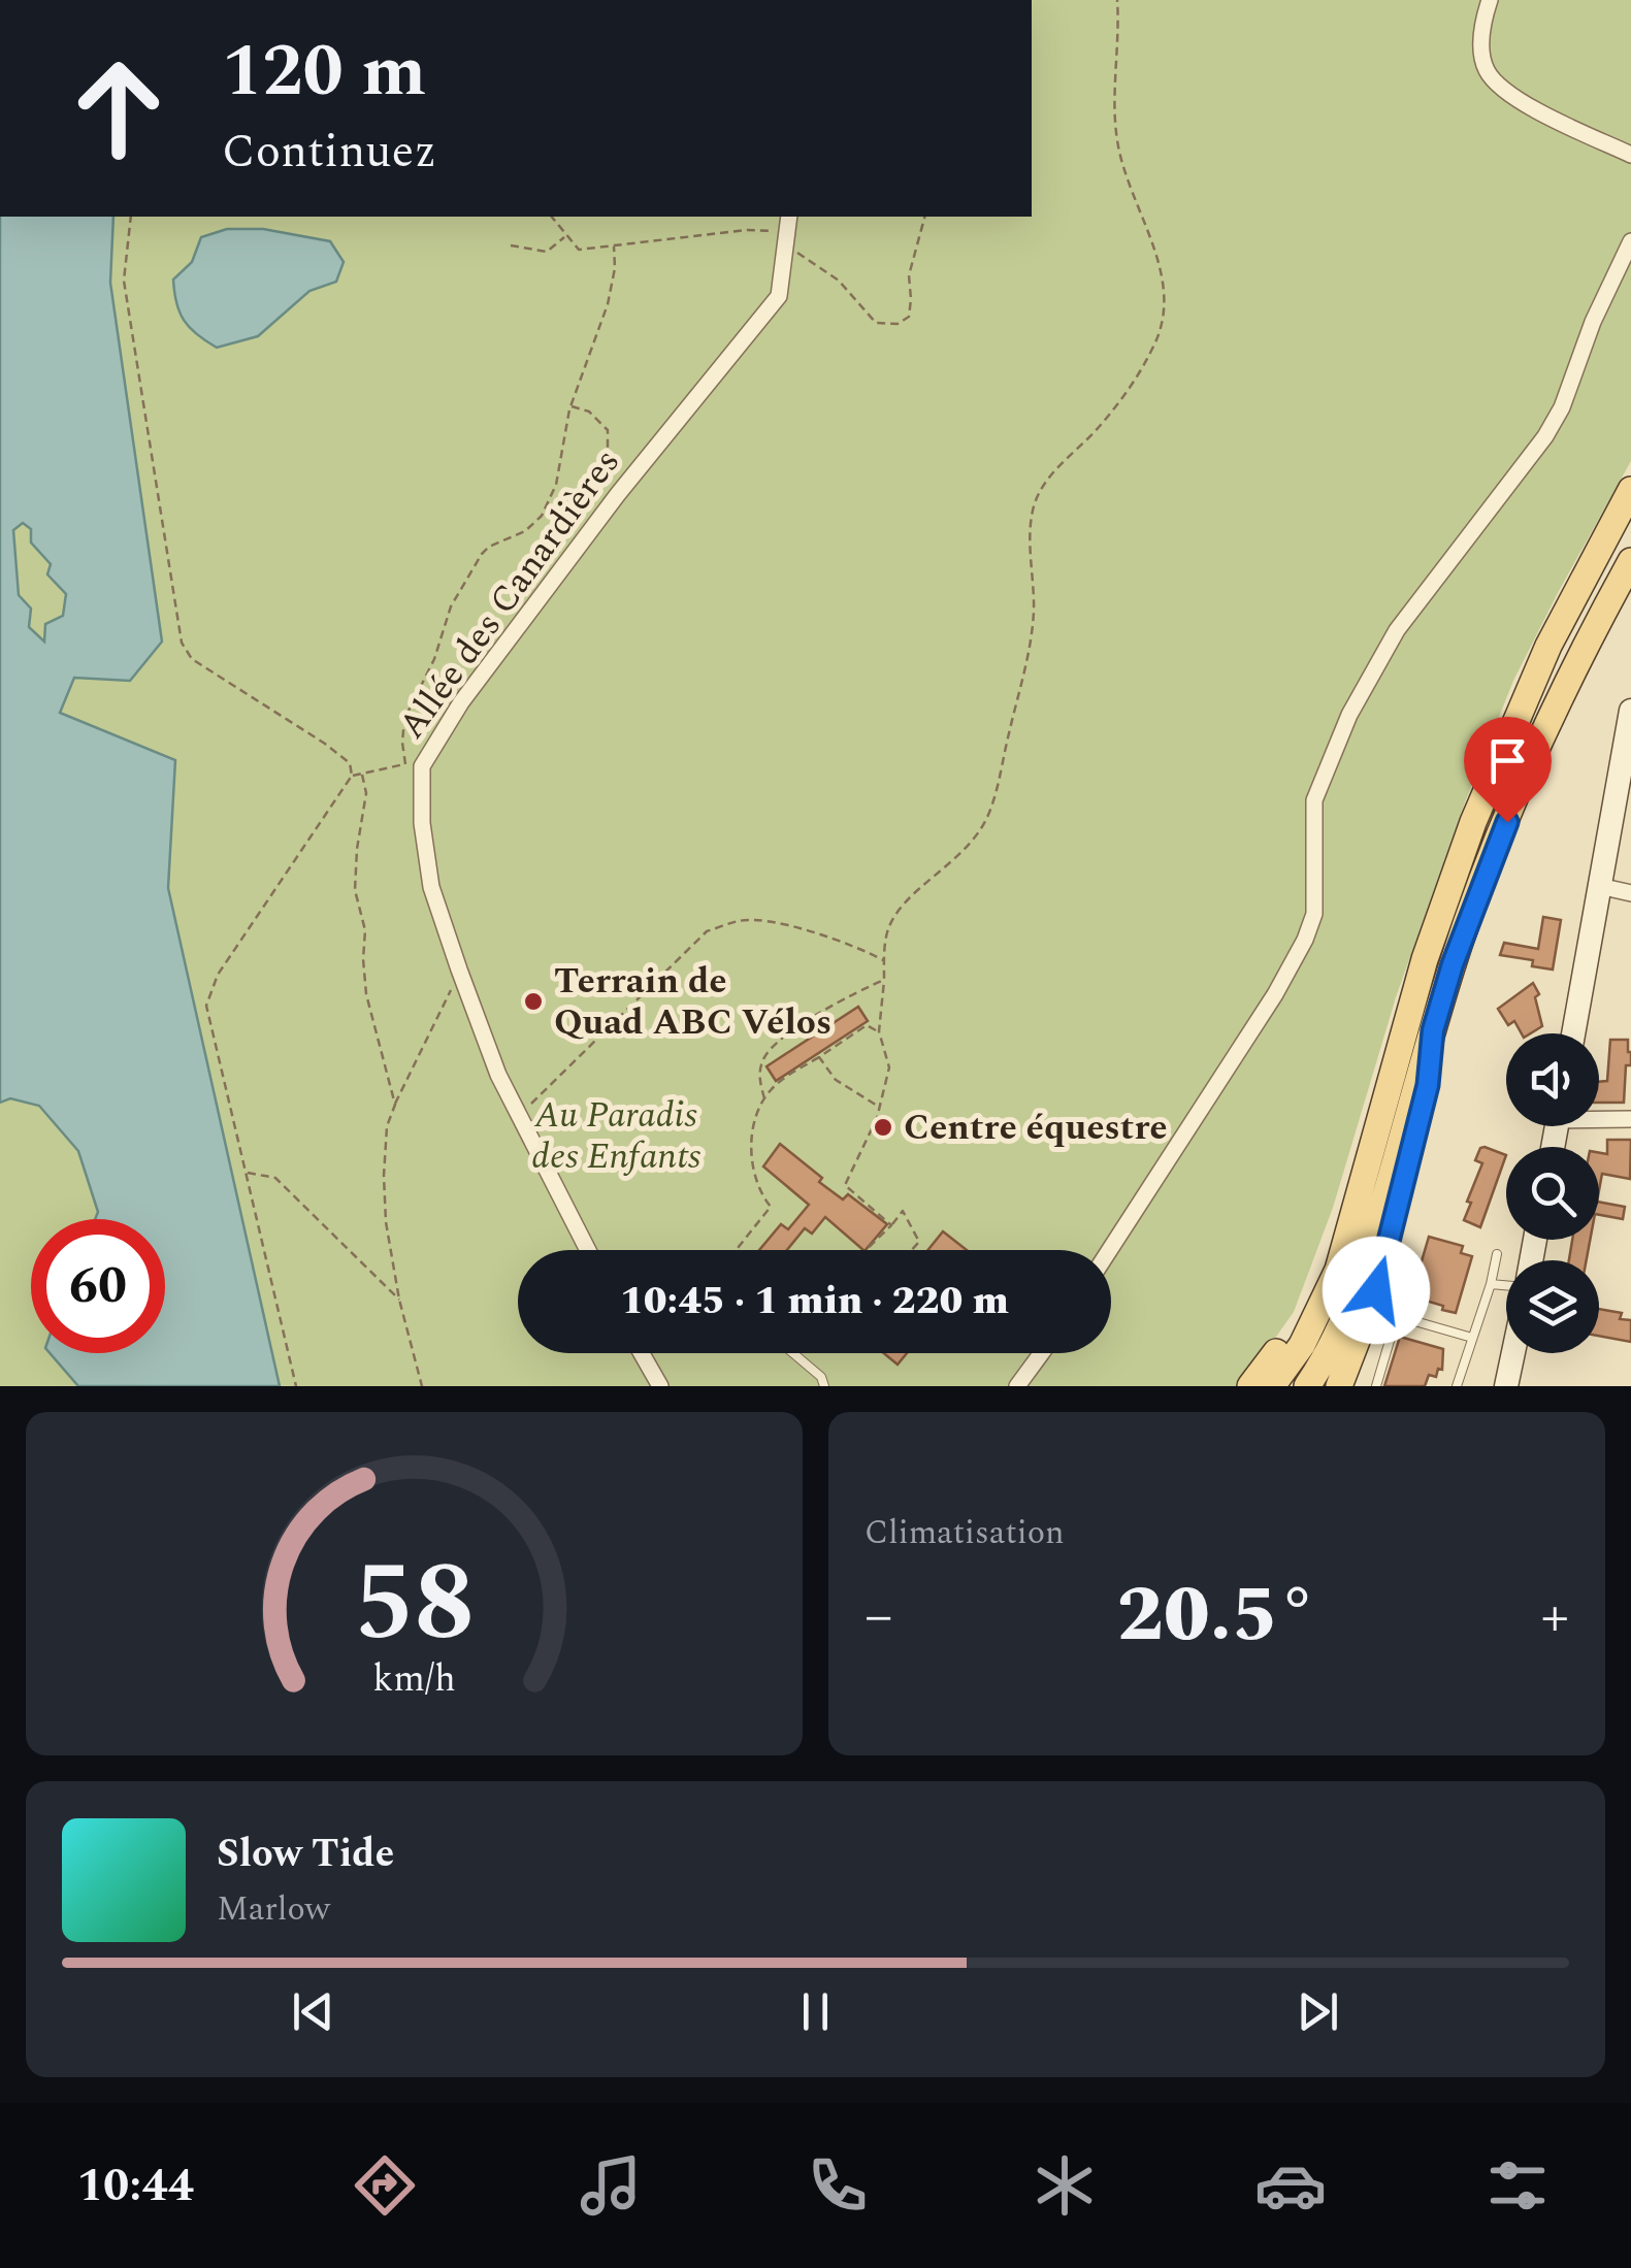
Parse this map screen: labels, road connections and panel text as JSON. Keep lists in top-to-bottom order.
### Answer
{
  "streets": {
    "street": ["Allée des Canardières"]
  },
  "parks": ["Au Paradis des Enfants"],
  "places": ["Terrain de Quad ABC Vélos", "Centre équestre"],
  "page": {
    "turn": ["120 m", "Continuez"],
    "limit": "60",
    "trip": "10:45 · 1 min · 220 m",
    "tile": "Climatisation",
    "heat": ["−", "20.5°", "+"],
    "song": ["Slow Tide", "Marlow"],
    "tabs": "10:44",
    "gauge": ["58", "km/h"]
  }
}
